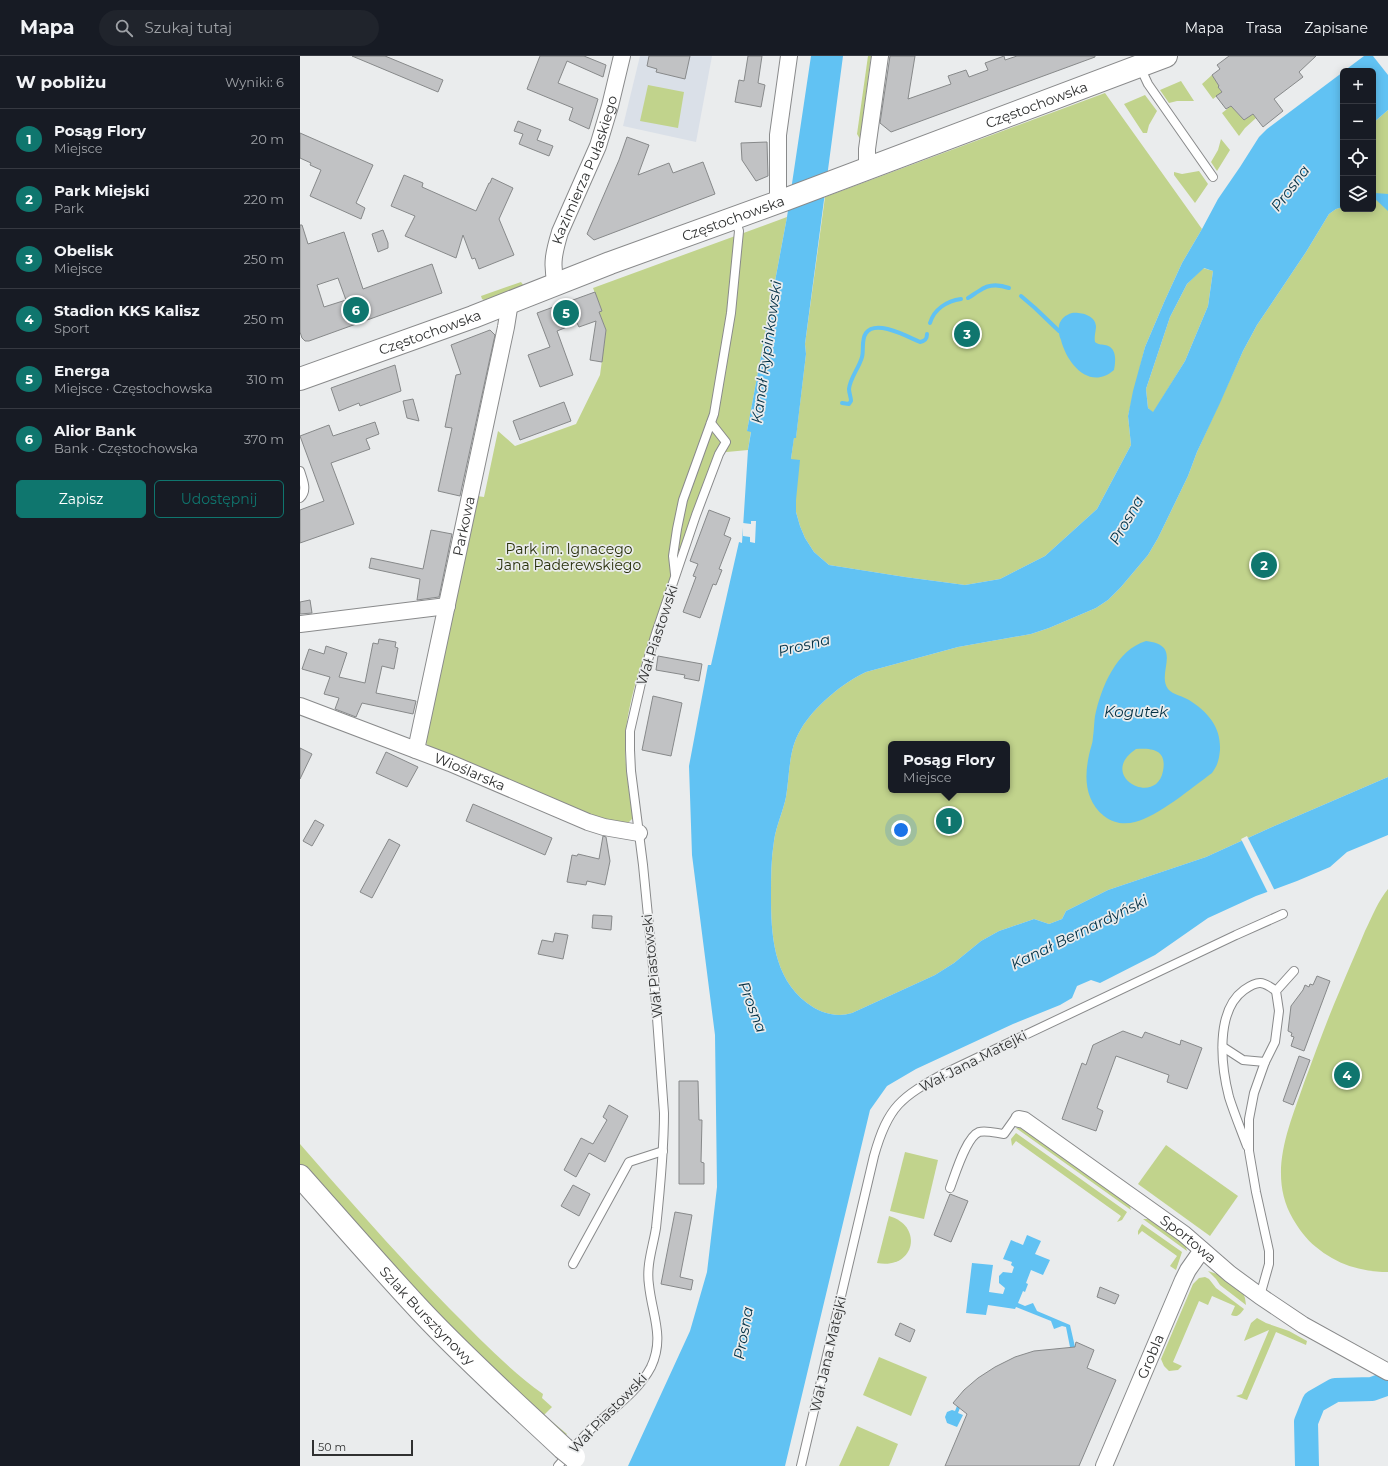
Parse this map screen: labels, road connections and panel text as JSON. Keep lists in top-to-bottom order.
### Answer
{
  "streets": {
    "street": [
      "Częstochowska",
      "Kazimierza Pułaskiego",
      "Parkowa",
      "Wioślarska",
      "Sportowa",
      "Szlak Bursztynowy",
      "Grobla"
    ],
    "lane": ["Wał Piastowski", "Wał Jana Matejki"]
  },
  "crossings": [
    ["Częstochowska", "Kazimierza Pułaskiego"],
    ["Częstochowska", "Parkowa"],
    ["Parkowa", "Wioślarska"],
    ["Wał Piastowski", "Wioślarska"],
    ["Wał Piastowski", "Szlak Bursztynowy"],
    ["Sportowa", "Grobla"]
  ],
  "water": [
    "Prosna",
    "Kanał Rypinkowski",
    "Kogutek",
    "Kanał Bernardyński"
  ],
  "parks": ["Park im. Ignacego Jana Paderewskiego"],
  "scale_bar": "50 m",
  "page": {
    "header": "Mapa",
    "search": "Szukaj tutaj",
    "nav": ["Mapa", "Trasa", "Zapisane"],
    "heading": ["W pobliżu", "Wyniki: 6"],
    "map_buttons": ["+", "−"],
    "list": [
      {
        "mark": "1",
        "name": "Posąg Flory",
        "note": "Miejsce",
        "value": "20 m"
      },
      {
        "mark": "2",
        "name": "Park Miejski",
        "note": "Park",
        "value": "220 m"
      },
      {
        "mark": "3",
        "name": "Obelisk",
        "note": "Miejsce",
        "value": "250 m"
      },
      {
        "mark": "4",
        "name": "Stadion KKS Kalisz",
        "note": "Sport",
        "value": "250 m"
      },
      {
        "mark": "5",
        "name": "Energa",
        "note": "Miejsce · Częstochowska",
        "value": "310 m"
      },
      {
        "mark": "6",
        "name": "Alior Bank",
        "note": "Bank · Częstochowska",
        "value": "370 m"
      }
    ],
    "pins": [
      "6",
      "5",
      "3",
      "2",
      "1",
      "4"
    ],
    "buttons": ["Zapisz", "Udostępnij"],
    "popup": ["Posąg Flory", "Miejsce"],
    "scale": "50 m"
  }
}
